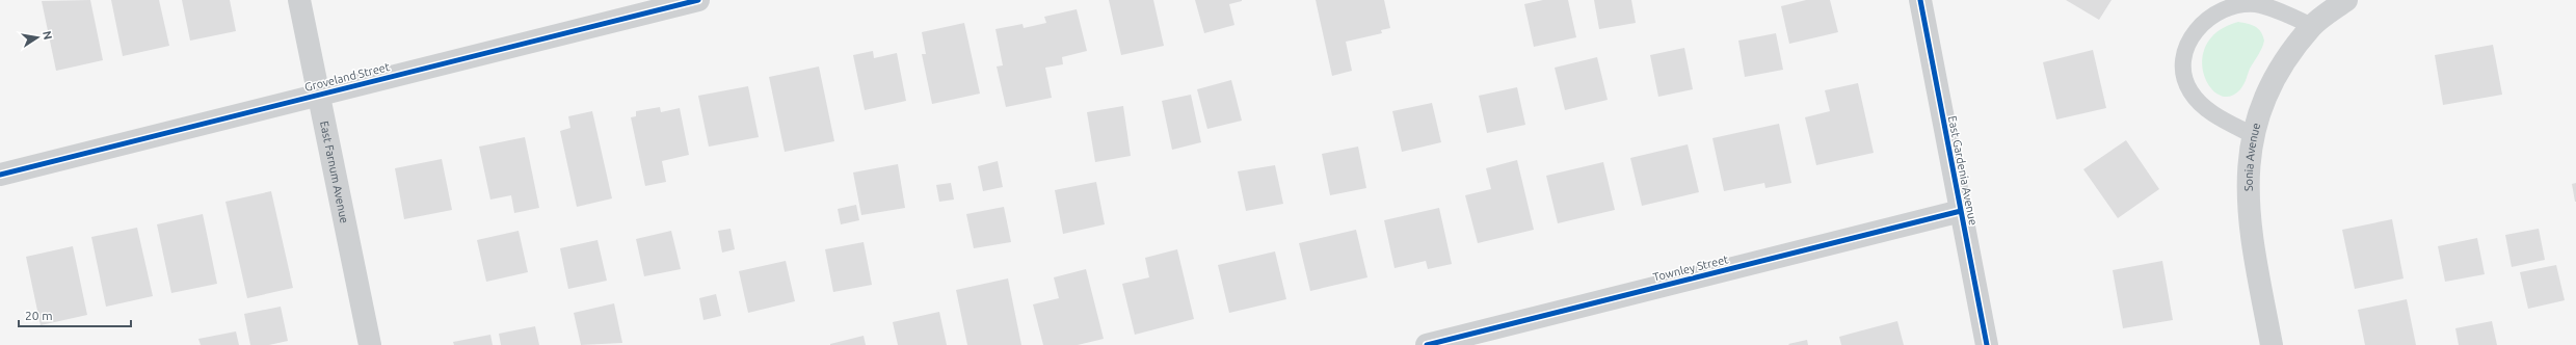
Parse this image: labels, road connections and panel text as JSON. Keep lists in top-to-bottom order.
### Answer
{
  "streets": {
    "street": [
      "Groveland Street",
      "Sonia Avenue",
      "East Gardenia Avenue",
      "East Farnum Avenue",
      "Townley Street"
    ]
  },
  "crossings": [
    ["Groveland Street", "East Farnum Avenue"],
    ["East Gardenia Avenue", "Townley Street"]
  ],
  "scale_bar": "20 m",
  "north": "right"
}
